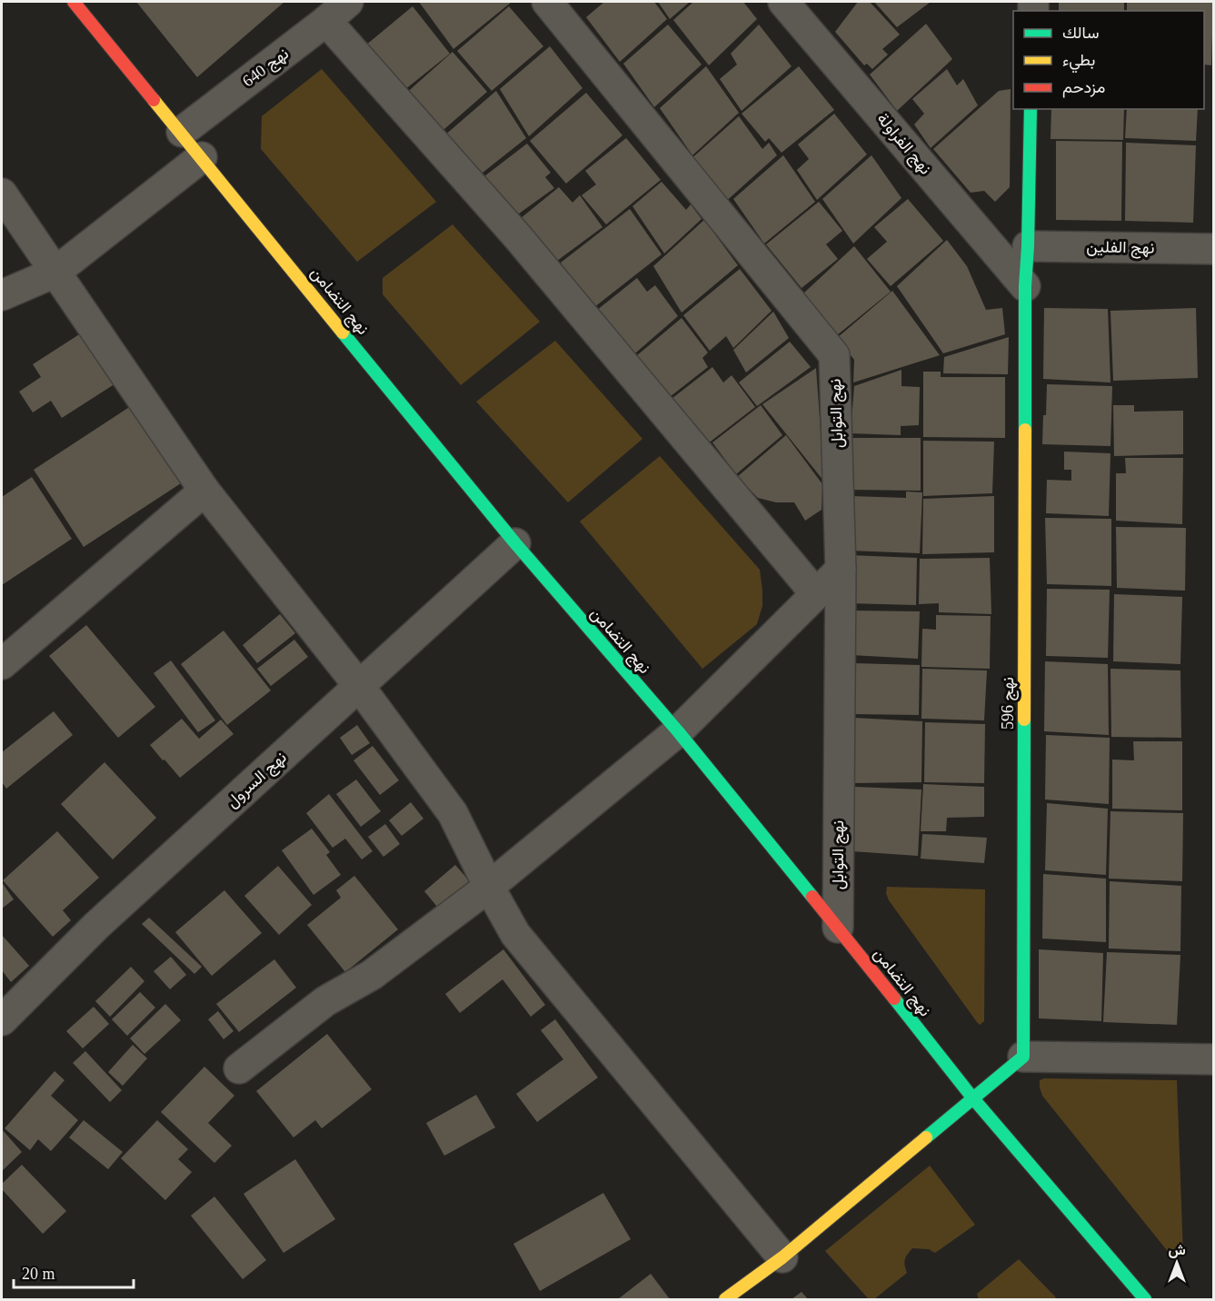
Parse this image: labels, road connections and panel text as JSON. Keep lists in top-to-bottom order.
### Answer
{
  "streets": {
    "street": [
      "نهج 640",
      "نهج الفراولة",
      "نهج الفلين",
      "نهج التضامن",
      "نهج التوابل",
      "نهج 596",
      "نهج السرول"
    ]
  },
  "crossings": [
    ["نهج 640", "نهج التضامن"],
    ["نهج الفراولة", "نهج 596"],
    ["نهج الفلين", "نهج 596"],
    ["نهج التضامن", "نهج التوابل"],
    ["نهج التضامن", "نهج السرول"]
  ],
  "legend": ["سالك", "بطيء", "مزدحم"],
  "scale_bar": "20 m",
  "north": "top"
}
